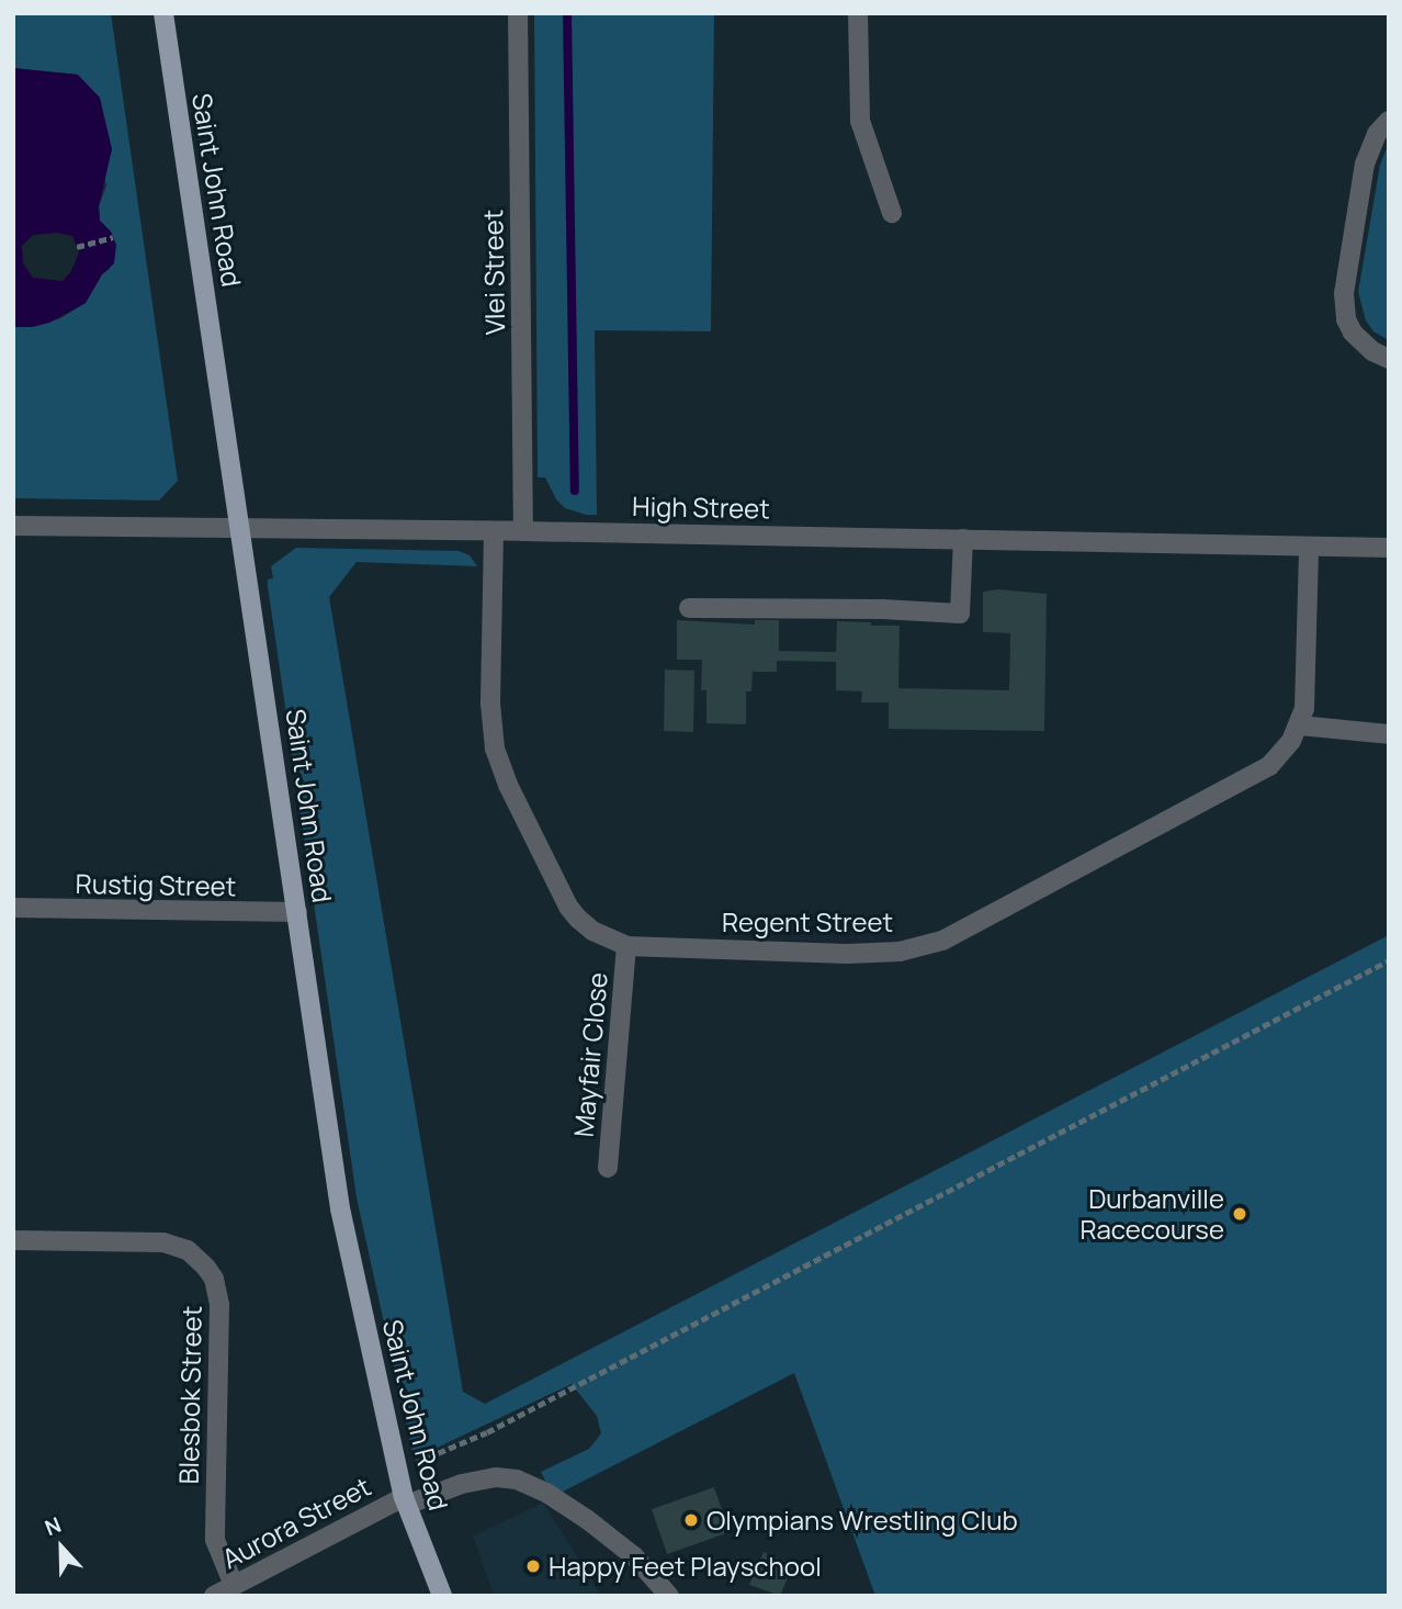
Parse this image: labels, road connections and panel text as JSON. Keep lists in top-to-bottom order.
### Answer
{
  "streets": {
    "main road": ["Saint John Road"],
    "street": [
      "Vlei Street",
      "High Street",
      "Rustig Street",
      "Regent Street",
      "Mayfair Close",
      "Blesbok Street",
      "Aurora Street"
    ]
  },
  "crossings": [
    ["Saint John Road", "High Street"],
    ["Saint John Road", "Rustig Street"],
    ["Saint John Road", "Aurora Street"],
    ["Vlei Street", "High Street"],
    ["High Street", "Regent Street"],
    ["Regent Street", "Mayfair Close"],
    ["Blesbok Street", "Aurora Street"]
  ],
  "places": ["Durbanville Racecourse", "Olympians Wrestling Club", "Happy Feet Playschool"],
  "north": "top"
}
